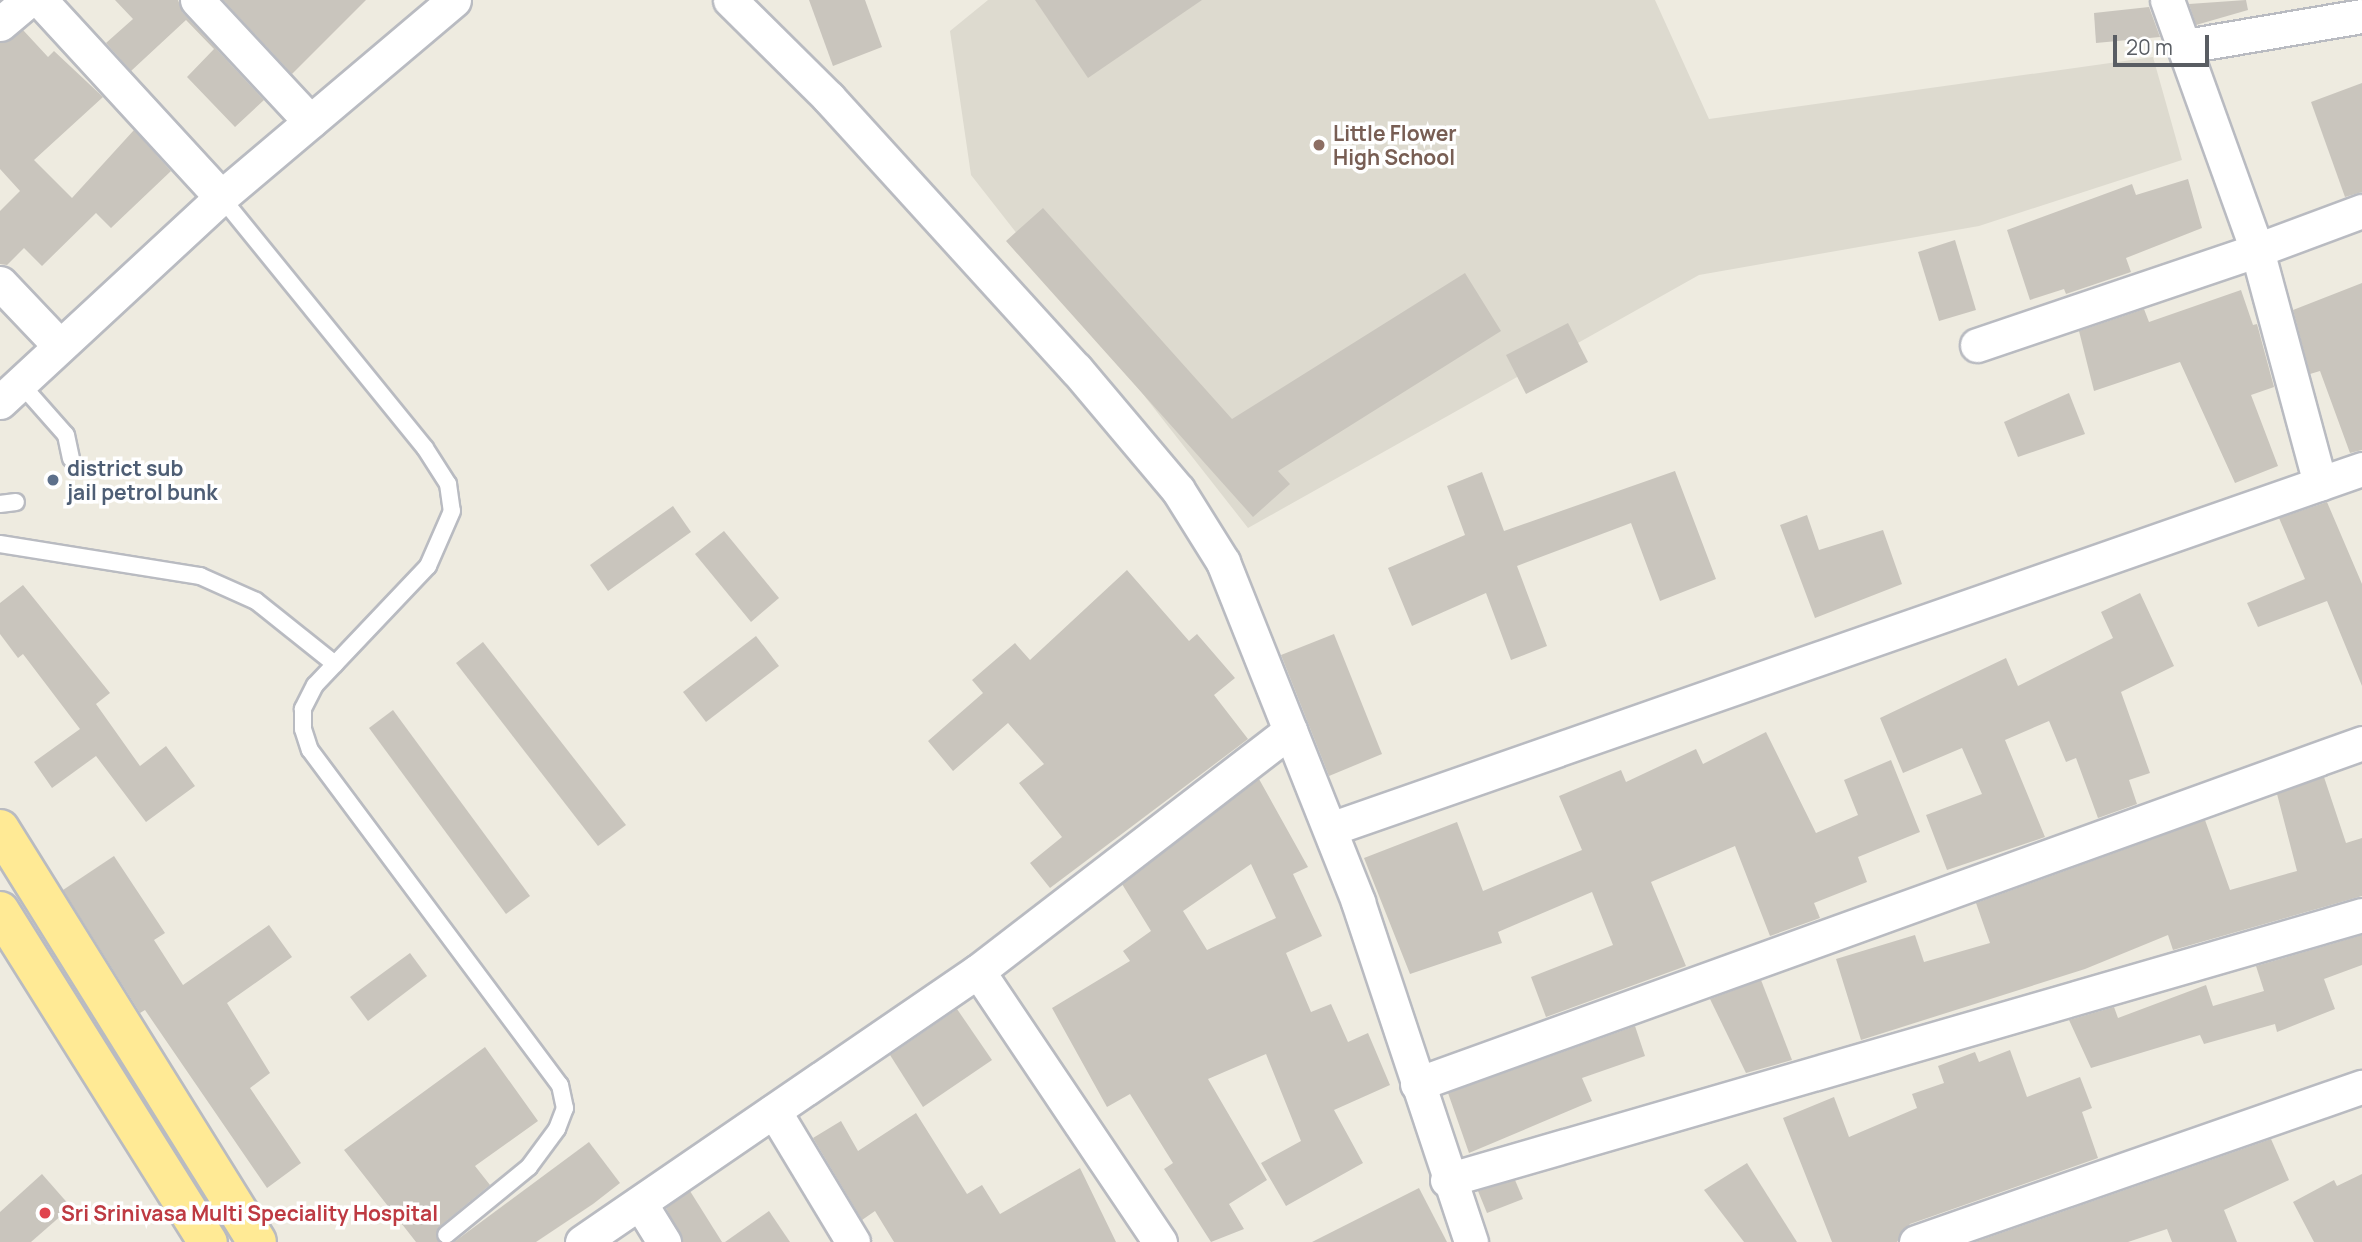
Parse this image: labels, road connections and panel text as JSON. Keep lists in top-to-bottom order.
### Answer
{
  "places": ["Little Flower High School", "district sub jail petrol bunk", "Sri Srinivasa Multi Speciality Hospital"],
  "scale_bar": "20 m"
}
